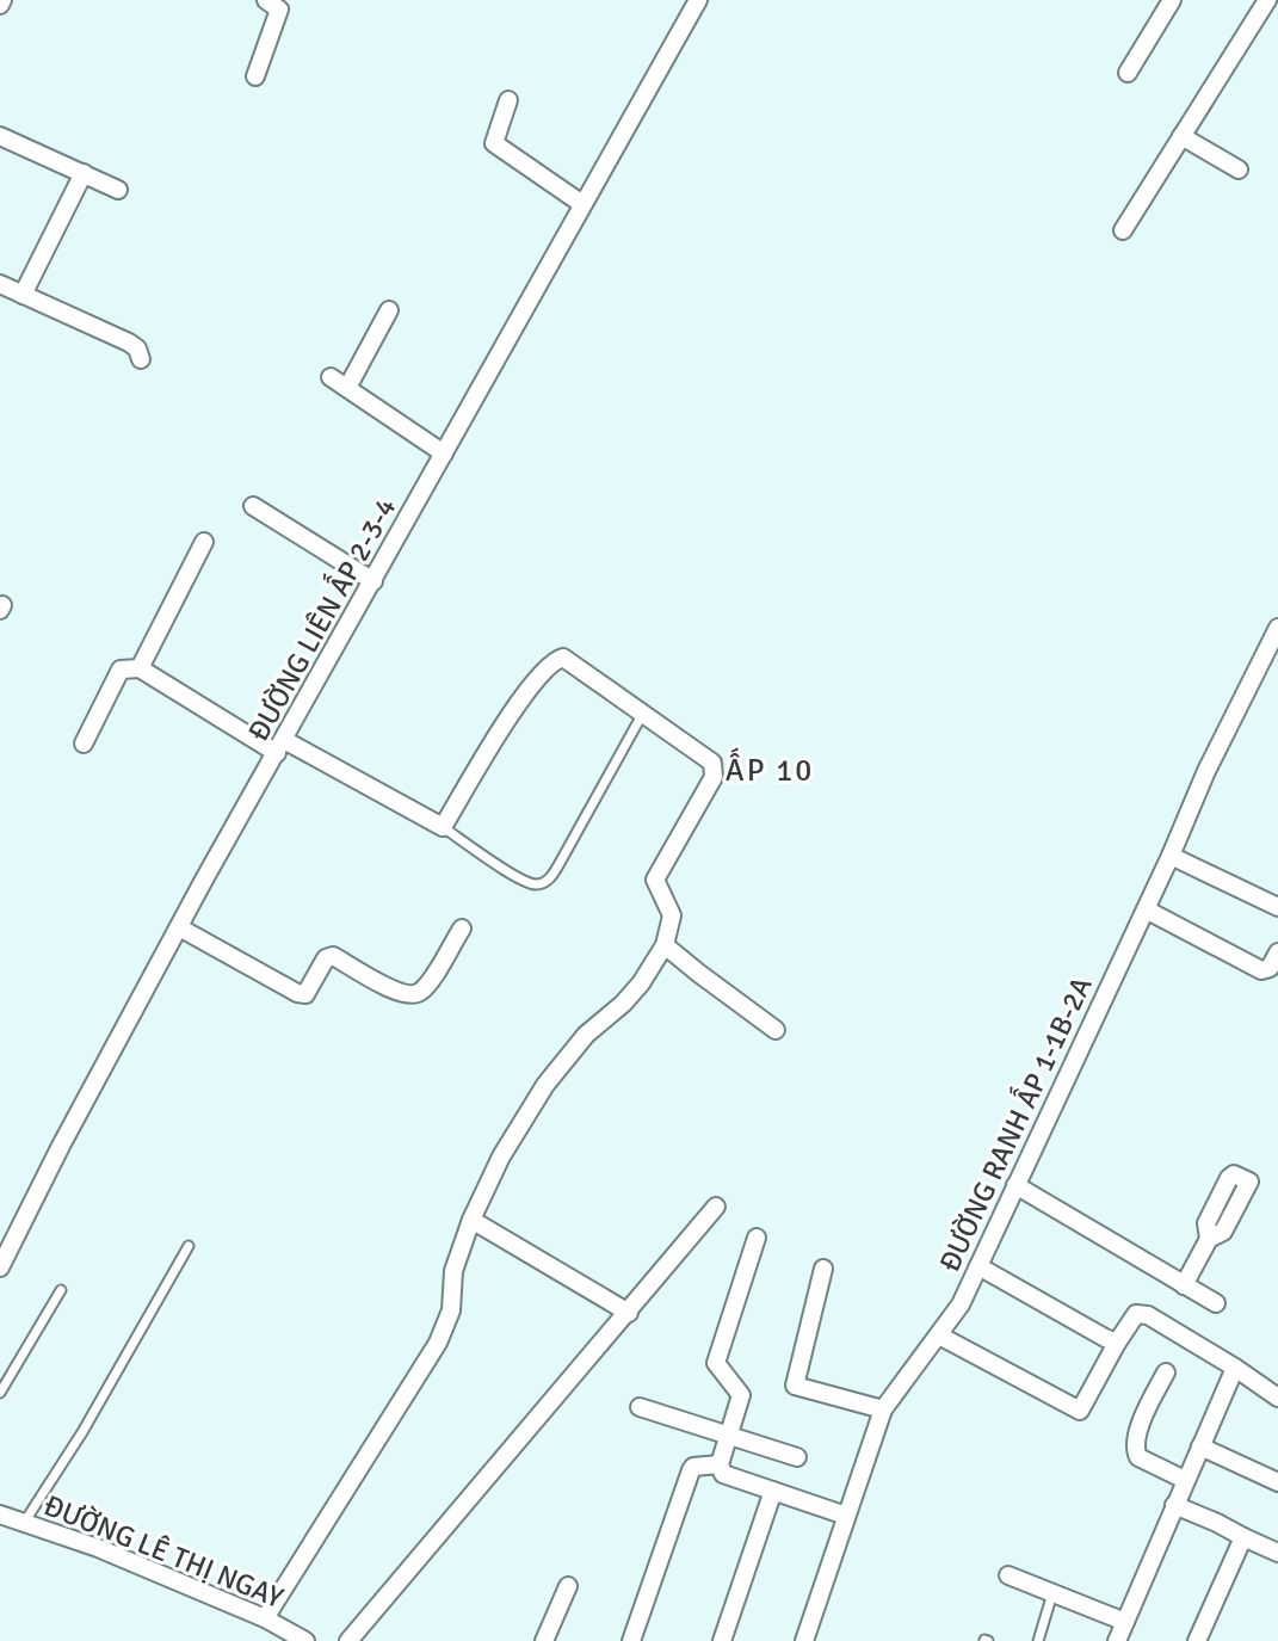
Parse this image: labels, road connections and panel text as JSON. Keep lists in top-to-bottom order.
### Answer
{
  "streets": {
    "street": ["ĐƯỜNG LIÊN ẤP 2-3-4", "ĐƯỜNG RANH ẤP 1-1B-2A", "ĐƯỜNG LÊ THỊ NGAY"]
  },
  "districts": ["ẤP 10"]
}
